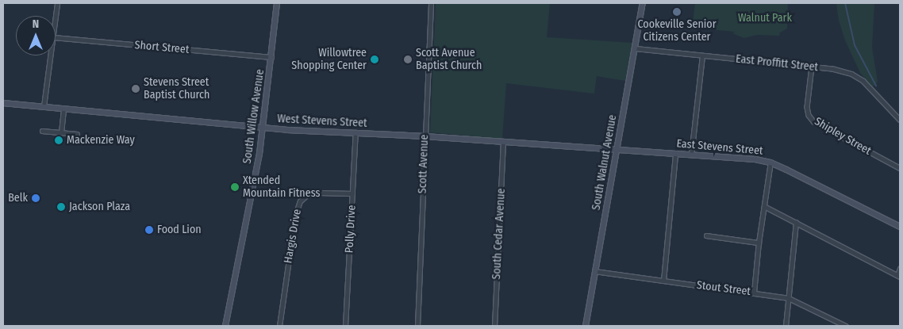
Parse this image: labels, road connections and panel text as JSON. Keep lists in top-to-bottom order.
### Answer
{
  "streets": {
    "street": [
      "Short Street",
      "East Proffitt Street",
      "South Willow Avenue",
      "West Stevens Street",
      "Shipley Street",
      "East Stevens Street",
      "South Walnut Avenue",
      "Scott Avenue",
      "Polly Drive",
      "South Cedar Avenue",
      "Hargis Drive",
      "Stout Street"
    ]
  },
  "crossings": [
    ["Short Street", "South Willow Avenue"],
    ["East Proffitt Street", "Shipley Street"],
    ["East Proffitt Street", "South Walnut Avenue"],
    ["South Willow Avenue", "West Stevens Street"],
    ["West Stevens Street", "East Stevens Street"],
    ["West Stevens Street", "South Walnut Avenue"],
    ["West Stevens Street", "Scott Avenue"],
    ["West Stevens Street", "Polly Drive"],
    ["West Stevens Street", "South Cedar Avenue"],
    ["East Stevens Street", "South Walnut Avenue"],
    ["South Walnut Avenue", "Stout Street"],
    ["Polly Drive", "Hargis Drive"]
  ],
  "parks": ["Walnut Park"],
  "places": [
    "Cookeville Senior Citizens Center",
    "Willowtree Shopping Center",
    "Scott Avenue Baptist Church",
    "Stevens Street Baptist Church",
    "Mackenzie Way",
    "Xtended Mountain Fitness",
    "Belk",
    "Jackson Plaza",
    "Food Lion"
  ],
  "north": "top"
}
